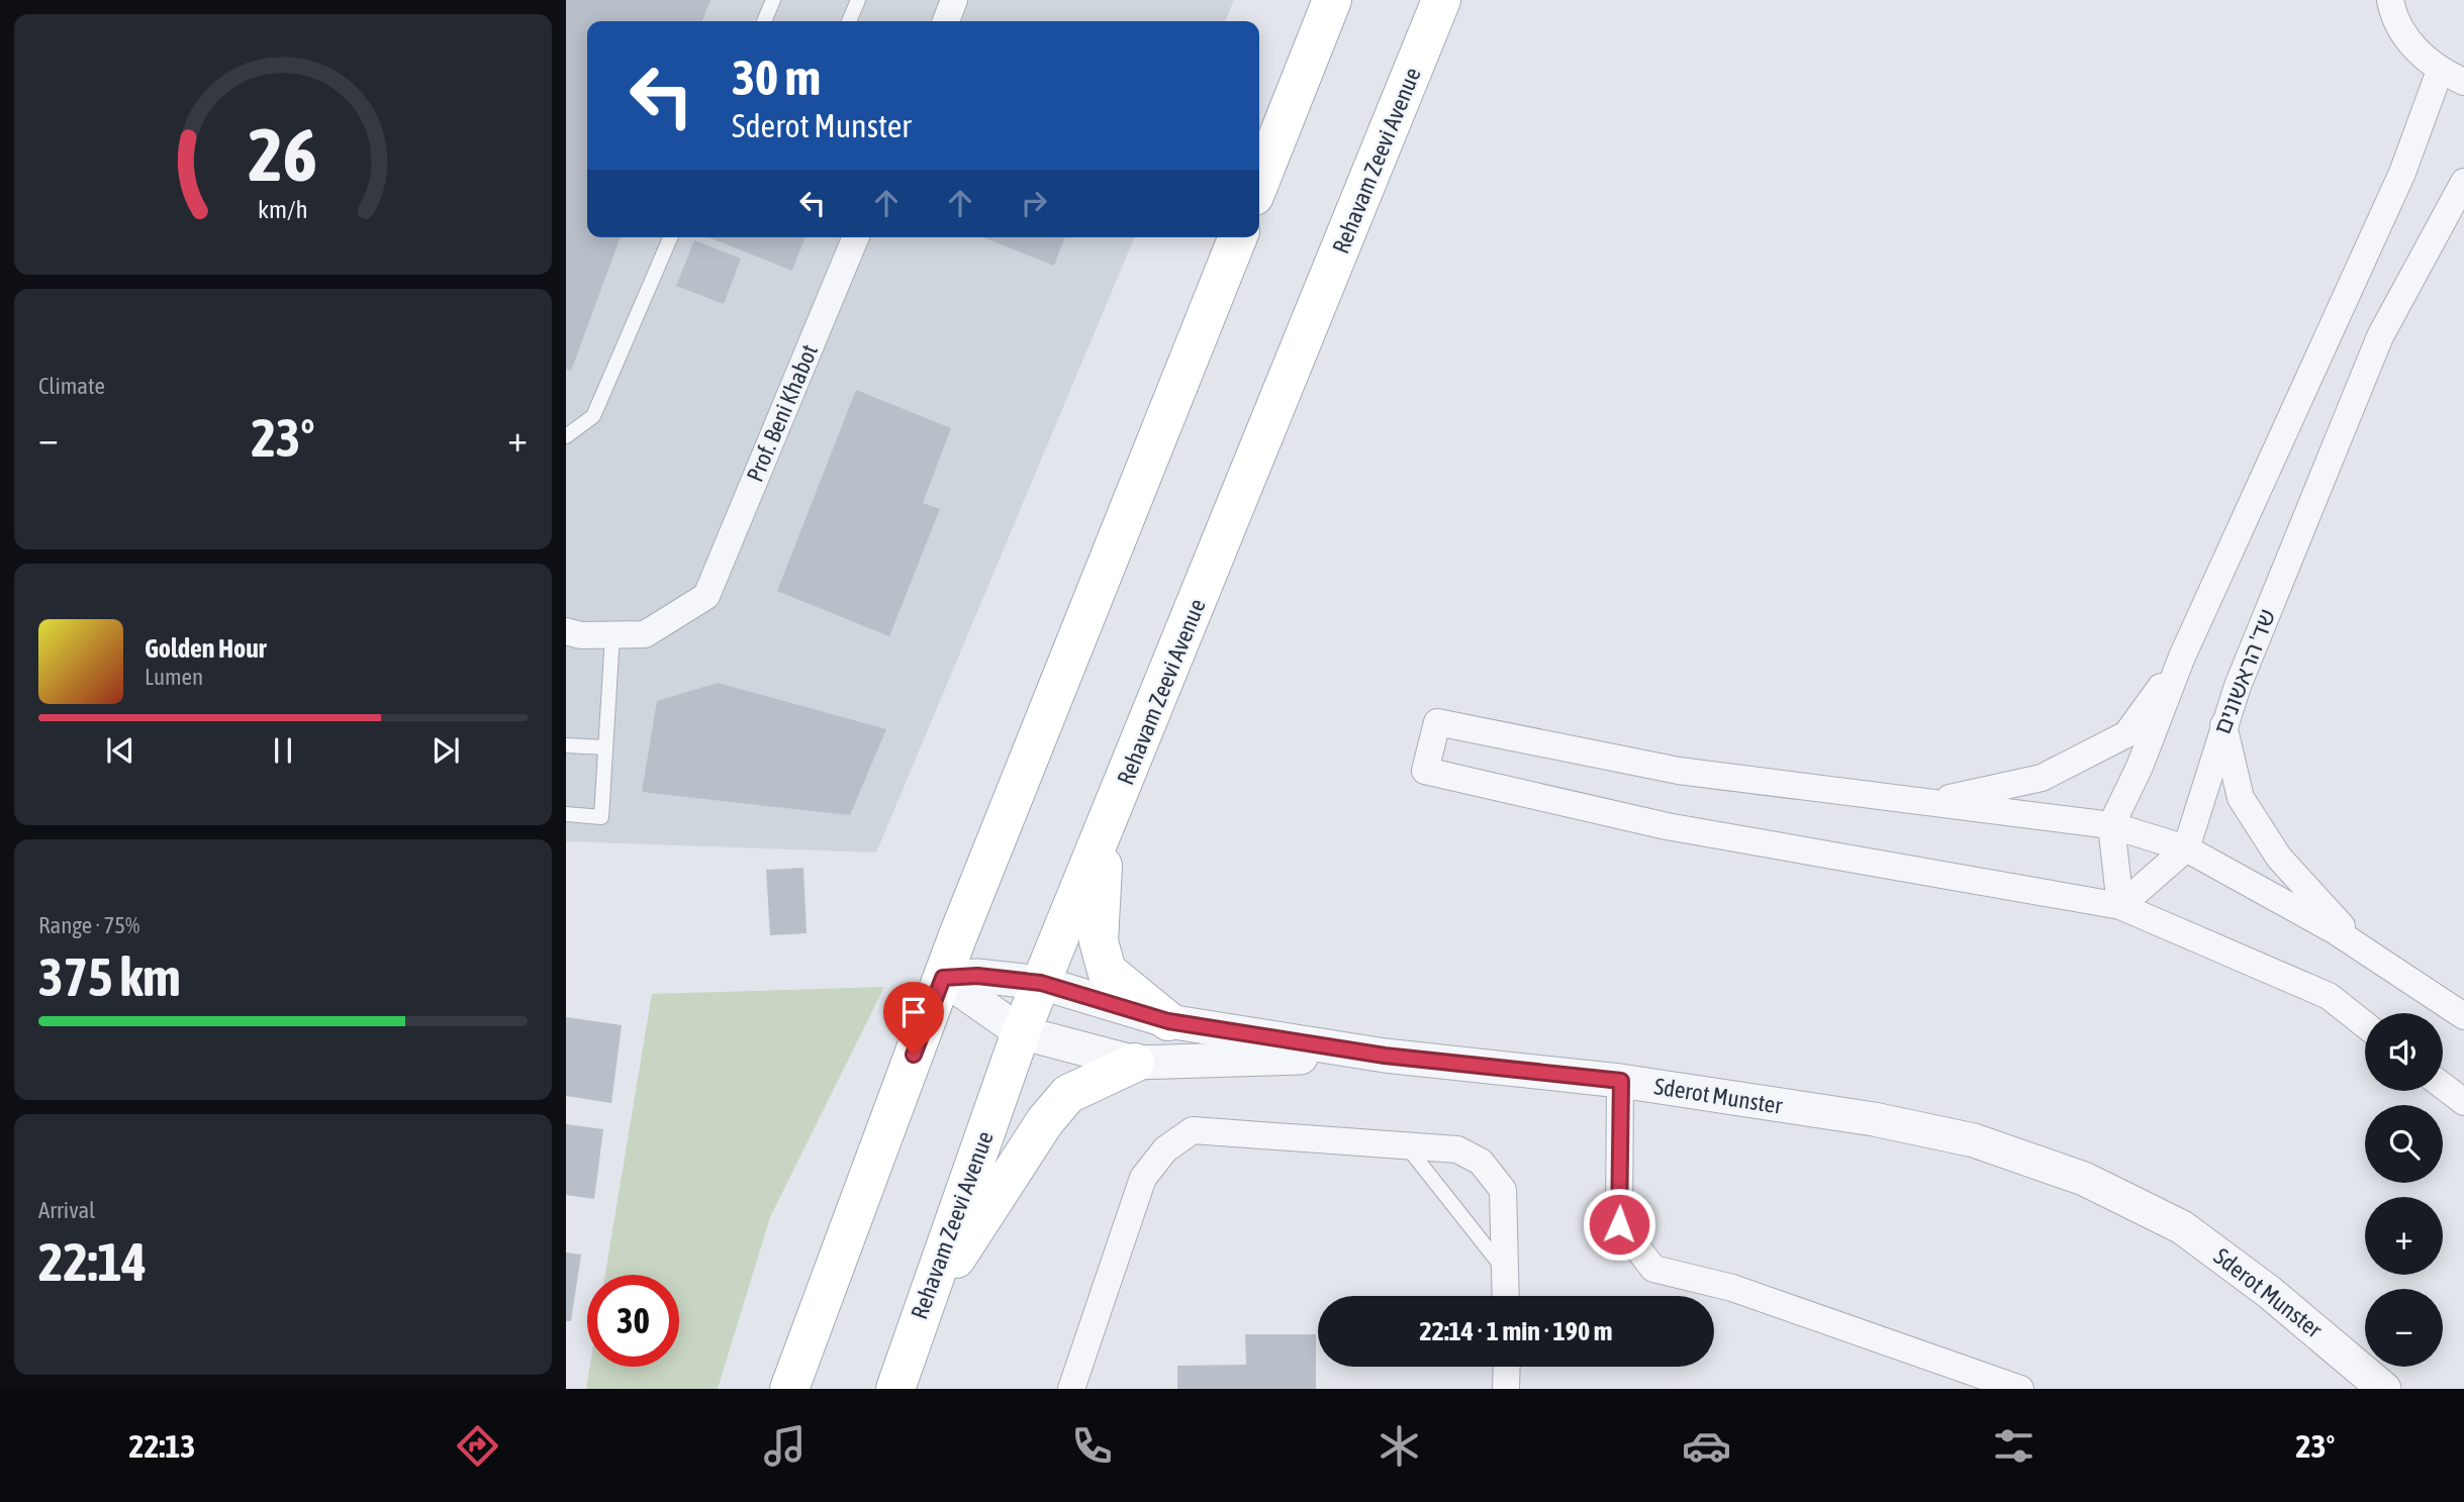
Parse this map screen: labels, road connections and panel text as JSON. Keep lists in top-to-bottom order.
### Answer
{
  "streets": {
    "main road": ["Rehavam Zeevi Avenue"],
    "street": ["Prof. Beni Khabot", "שד' הראשונים", "Sderot Munster"]
  },
  "crossings": [
    ["Rehavam Zeevi Avenue", "Sderot Munster"]
  ],
  "page": {
    "turn": ["30 m", "Sderot Munster"],
    "tile": [
      "Climate",
      ["Range · 75%", "375 km"],
      ["Arrival", "22:14"]
    ],
    "heat": ["−", "23°", "+"],
    "song": ["Golden Hour", "Lumen"],
    "map_buttons": ["+", "−"],
    "limit": "30",
    "trip": "22:14 · 1 min · 190 m",
    "tabs": ["22:13", "23°"],
    "gauge": ["26", "km/h"]
  }
}
